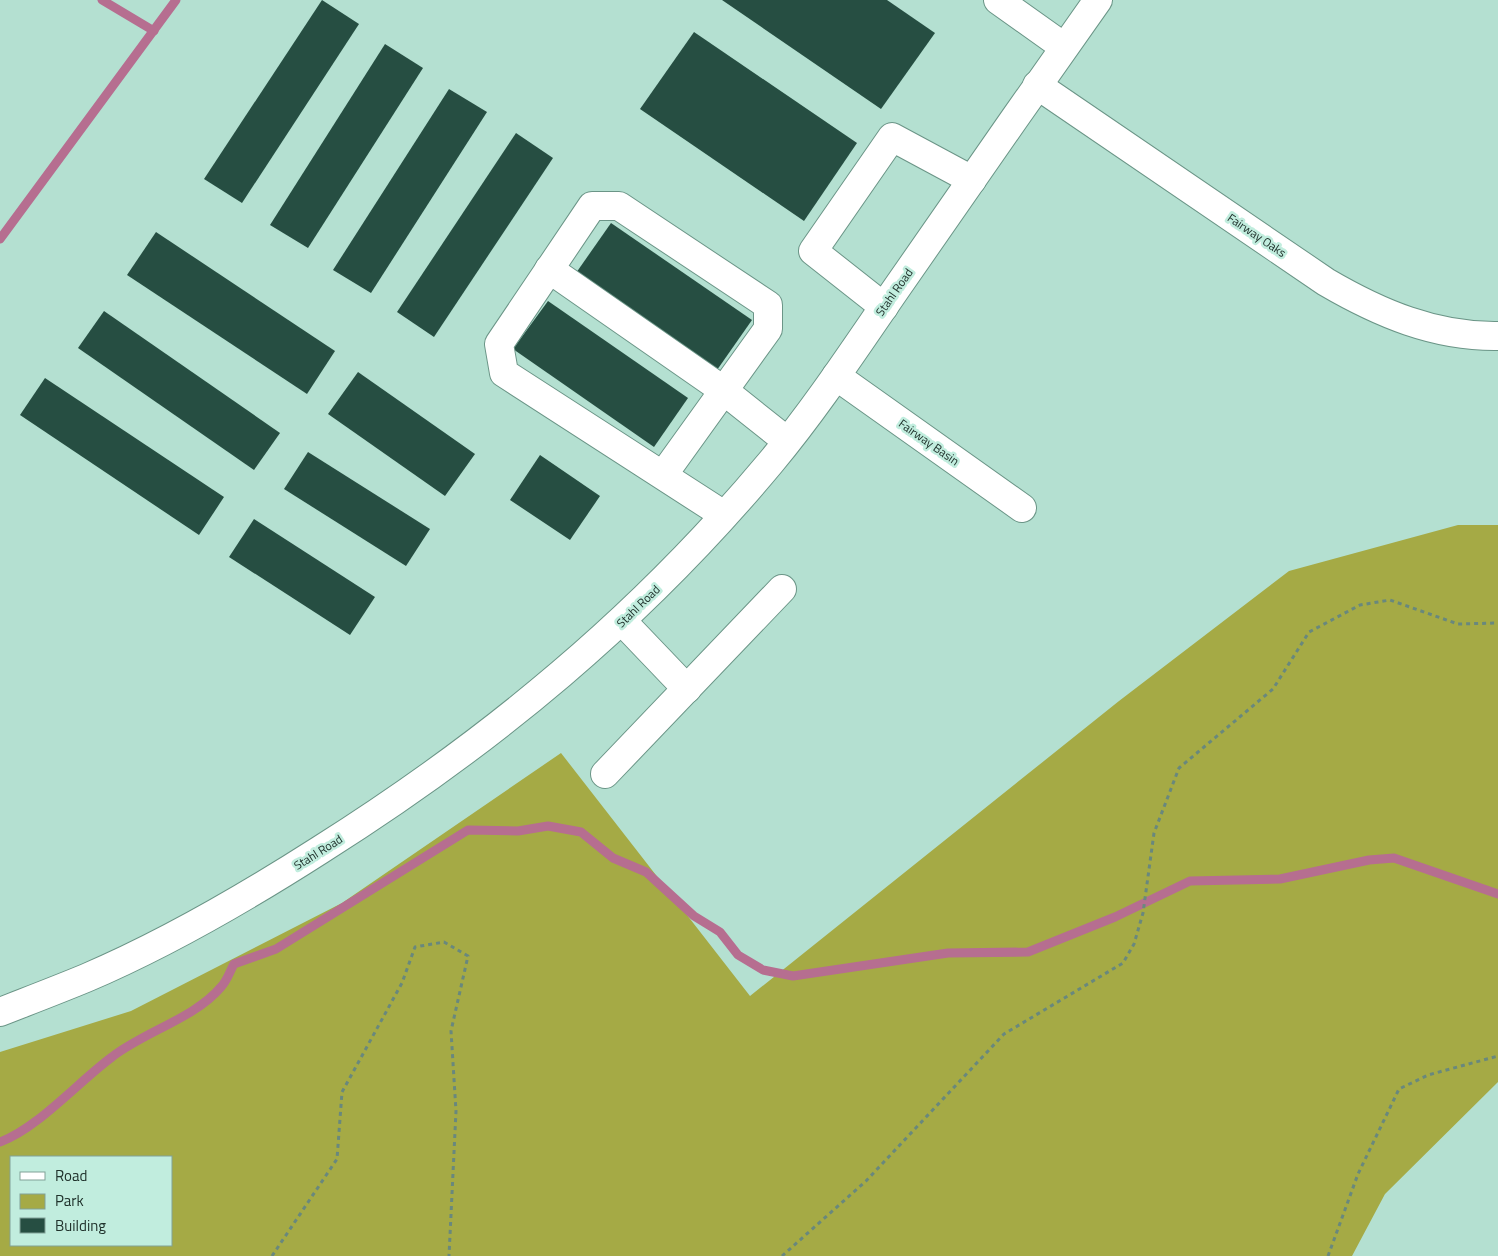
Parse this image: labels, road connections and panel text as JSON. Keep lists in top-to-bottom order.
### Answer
{
  "streets": {
    "street": ["Fairway Oaks", "Stahl Road", "Fairway Basin"]
  },
  "crossings": [
    ["Fairway Oaks", "Stahl Road"],
    ["Stahl Road", "Fairway Basin"]
  ],
  "legend": ["Road", "Park", "Building"]
}
